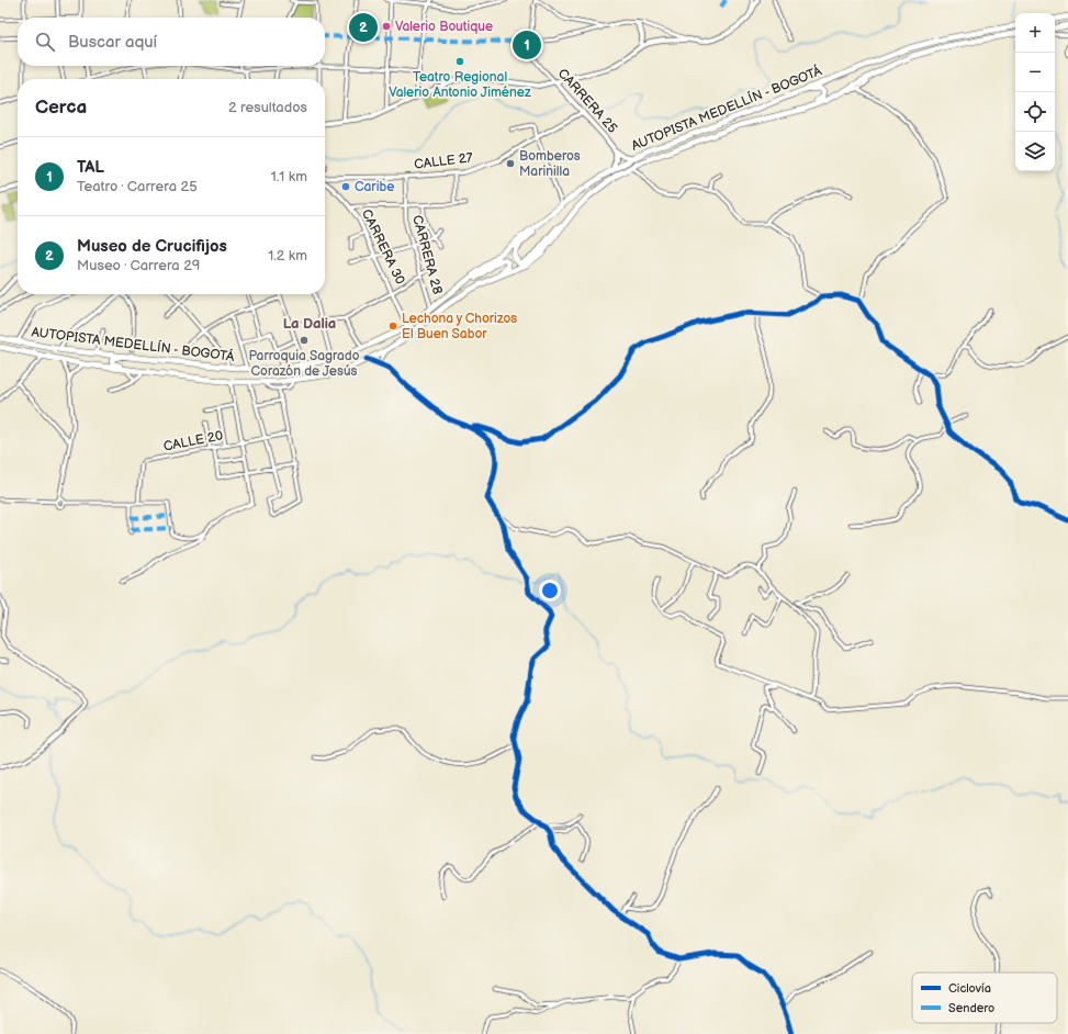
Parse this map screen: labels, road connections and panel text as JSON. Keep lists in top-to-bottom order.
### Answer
{
  "streets": {
    "highway": ["AUTOPISTA MEDELLÍN - BOGOTÁ"],
    "main road": ["CARRERA 25"],
    "street": [
      "CALLE 27",
      "CARRERA 30",
      "CARRERA 28",
      "CALLE 20"
    ]
  },
  "crossings": [
    ["CARRERA 25", "AUTOPISTA MEDELLÍN - BOGOTÁ"],
    ["CARRERA 25", "CALLE 27"],
    ["AUTOPISTA MEDELLÍN - BOGOTÁ", "CARRERA 30"],
    ["AUTOPISTA MEDELLÍN - BOGOTÁ", "CARRERA 28"],
    ["CALLE 27", "CARRERA 30"],
    ["CALLE 27", "CARRERA 28"]
  ],
  "districts": ["La Dalia"],
  "places": [
    "Valerio Boutique",
    "Teatro Regional Valerio Antonio Jiménez",
    "Bomberos Marinilla",
    "Caribe",
    "Lechona y Chorizos El Buen Sabor",
    "Parroquia Sagrado Corazón de Jesús"
  ],
  "legend": ["Ciclovía", "Sendero"],
  "page": {
    "pins": ["2", "1"],
    "map_buttons": ["+", "−"],
    "search": "Buscar aquí",
    "heading": ["Cerca", "2 resultados"],
    "list": [
      {
        "mark": "1",
        "name": "TAL",
        "note": "Teatro · Carrera 25",
        "value": "1.1 km"
      },
      {
        "mark": "2",
        "name": "Museo de Crucifijos",
        "note": "Museo · Carrera 29",
        "value": "1.2 km"
      }
    ]
  }
}
